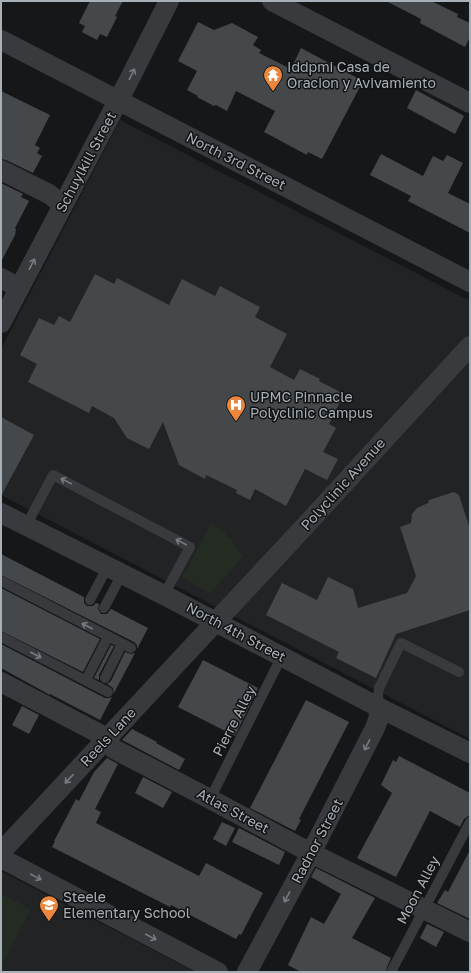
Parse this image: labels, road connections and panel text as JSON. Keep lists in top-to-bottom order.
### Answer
{
  "streets": {
    "street": [
      "North 3rd Street",
      "Schuylkill Street",
      "Polyclinic Avenue",
      "North 4th Street",
      "Reels Lane",
      "Atlas Street",
      "Radnor Street"
    ],
    "lane": ["Pierre Alley", "Moon Alley"]
  },
  "crossings": [
    ["North 3rd Street", "Schuylkill Street"],
    ["Polyclinic Avenue", "North 4th Street"],
    ["Polyclinic Avenue", "Reels Lane"],
    ["North 4th Street", "Pierre Alley"],
    ["North 4th Street", "Reels Lane"],
    ["North 4th Street", "Radnor Street"],
    ["Pierre Alley", "Atlas Street"],
    ["Reels Lane", "Atlas Street"],
    ["Atlas Street", "Radnor Street"],
    ["Atlas Street", "Moon Alley"]
  ],
  "one_way": ["Schuylkill Street", "Reels Lane", "Radnor Street"],
  "places": {
    "temple": ["Iddpmi Casa de Oracion y Avivamiento"],
    "hospital": ["UPMC Pinnacle Polyclinic Campus"],
    "school or university": ["Steele Elementary School"]
  }
}
